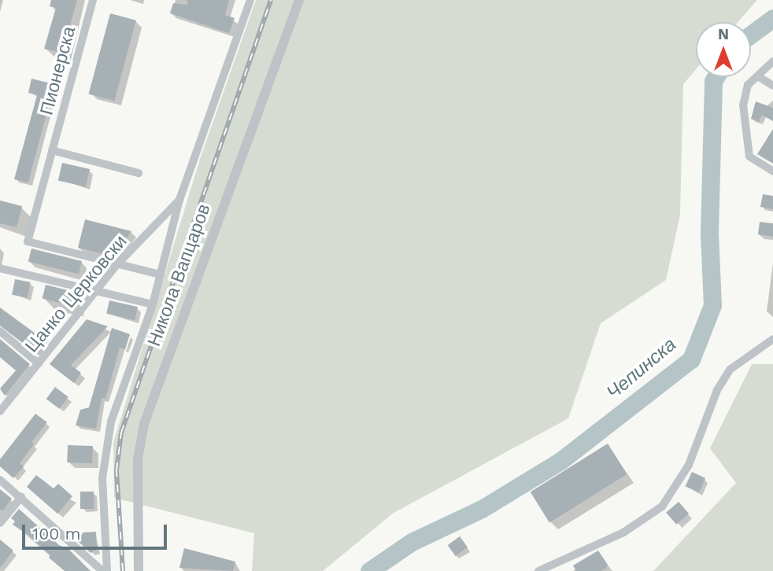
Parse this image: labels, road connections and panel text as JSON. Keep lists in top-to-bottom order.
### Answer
{
  "streets": {
    "street": ["Пионерска", "Никола Вапцаров", "Цанко Церковски"]
  },
  "crossings": [
    ["Пионерска", "Никола Вапцаров"],
    ["Пионерска", "Цанко Церковски"],
    ["Никола Вапцаров", "Цанко Церковски"]
  ],
  "water": ["Чепинска"],
  "scale_bar": "100 m",
  "north": "top"
}
